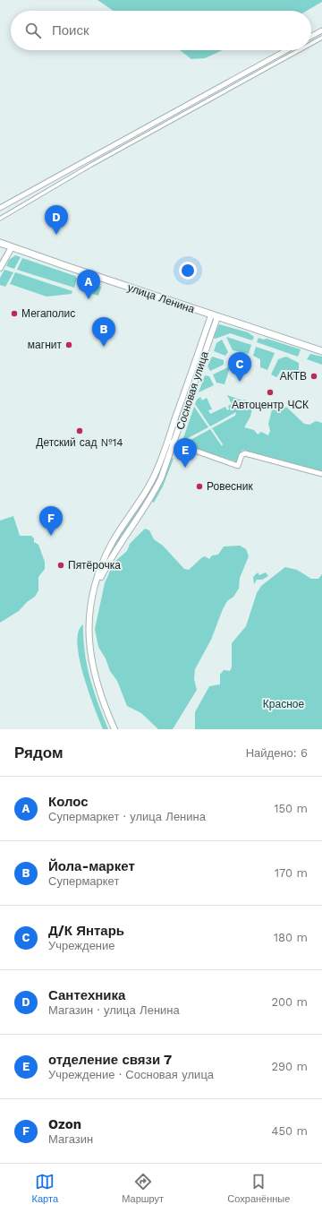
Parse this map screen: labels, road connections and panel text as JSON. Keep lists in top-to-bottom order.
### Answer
{
  "streets": {
    "main road": ["улица Ленина"],
    "street": ["Сосновая улица"]
  },
  "crossings": [
    ["улица Ленина", "Сосновая улица"]
  ],
  "parks": ["Красное"],
  "places": [
    "Мегаполис",
    "магнит",
    "АКТВ",
    "Автоцентр ЧСК",
    "Детский сад №14",
    "Ровесник",
    "Пятёрочка"
  ],
  "page": {
    "search": "Поиск",
    "pins": [
      "D",
      "A",
      "B",
      "C",
      "E",
      "F"
    ],
    "heading": ["Рядом", "Найдено: 6"],
    "list": [
      {
        "mark": "A",
        "name": "Колос",
        "note": "Супермаркет · улица Ленина",
        "value": "150 m"
      },
      {
        "mark": "B",
        "name": "Йола-маркет",
        "note": "Супермаркет",
        "value": "170 m"
      },
      {
        "mark": "C",
        "name": "Д/К Янтарь",
        "note": "Учреждение",
        "value": "180 m"
      },
      {
        "mark": "D",
        "name": "Сантехника",
        "note": "Магазин · улица Ленина",
        "value": "200 m"
      },
      {
        "mark": "E",
        "name": "отделение связи 7",
        "note": "Учреждение · Сосновая улица",
        "value": "290 m"
      },
      {
        "mark": "F",
        "name": "Ozon",
        "note": "Магазин",
        "value": "450 m"
      }
    ],
    "nav": ["Карта", "Маршрут", "Сохранённые"]
  }
}
